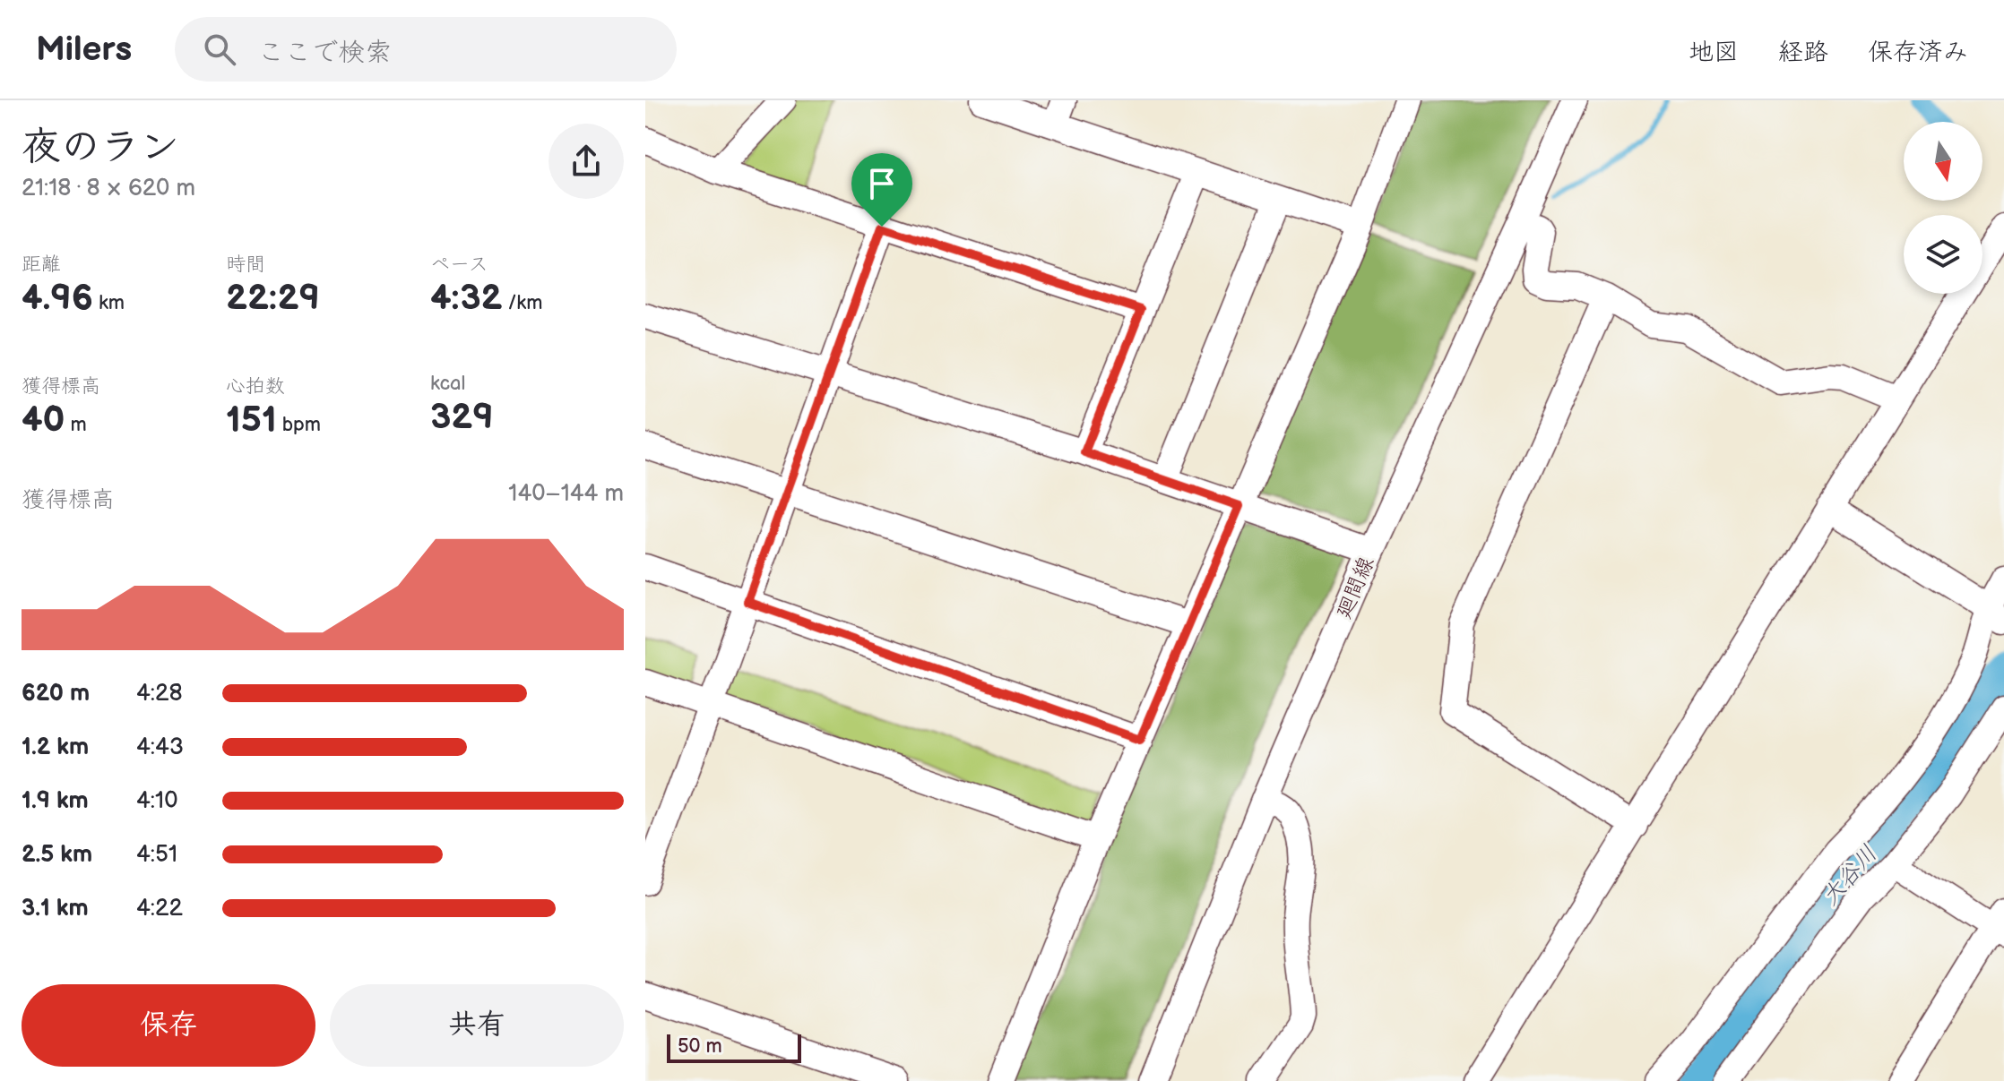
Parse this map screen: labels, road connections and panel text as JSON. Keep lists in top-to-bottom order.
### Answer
{
  "streets": {
    "street": ["廻間線"]
  },
  "water": ["大谷川"],
  "scale_bar": "50 m",
  "north": "bottom",
  "page": {
    "header": "Milers",
    "search": "ここで検索",
    "nav": ["地図", "経路", "保存済み"],
    "heading": ["夜のラン", "21:18 · 8 × 620 m"],
    "stats": [
      ["距離", "4.96 km"],
      ["時間", "22:29"],
      ["ペース", "4:32 /km"],
      ["獲得標高", "40 m"],
      ["心拍数", "151 bpm"],
      ["kcal", "329"]
    ],
    "chart": ["獲得標高", "140–144 m"],
    "list": [
      {
        "name": "620 m",
        "note": "4:28"
      },
      {
        "name": "1.2 km",
        "note": "4:43"
      },
      {
        "name": "1.9 km",
        "note": "4:10"
      },
      {
        "name": "2.5 km",
        "note": "4:51"
      },
      {
        "name": "3.1 km",
        "note": "4:22"
      }
    ],
    "buttons": ["保存", "共有"],
    "scale": "50 m"
  }
}
